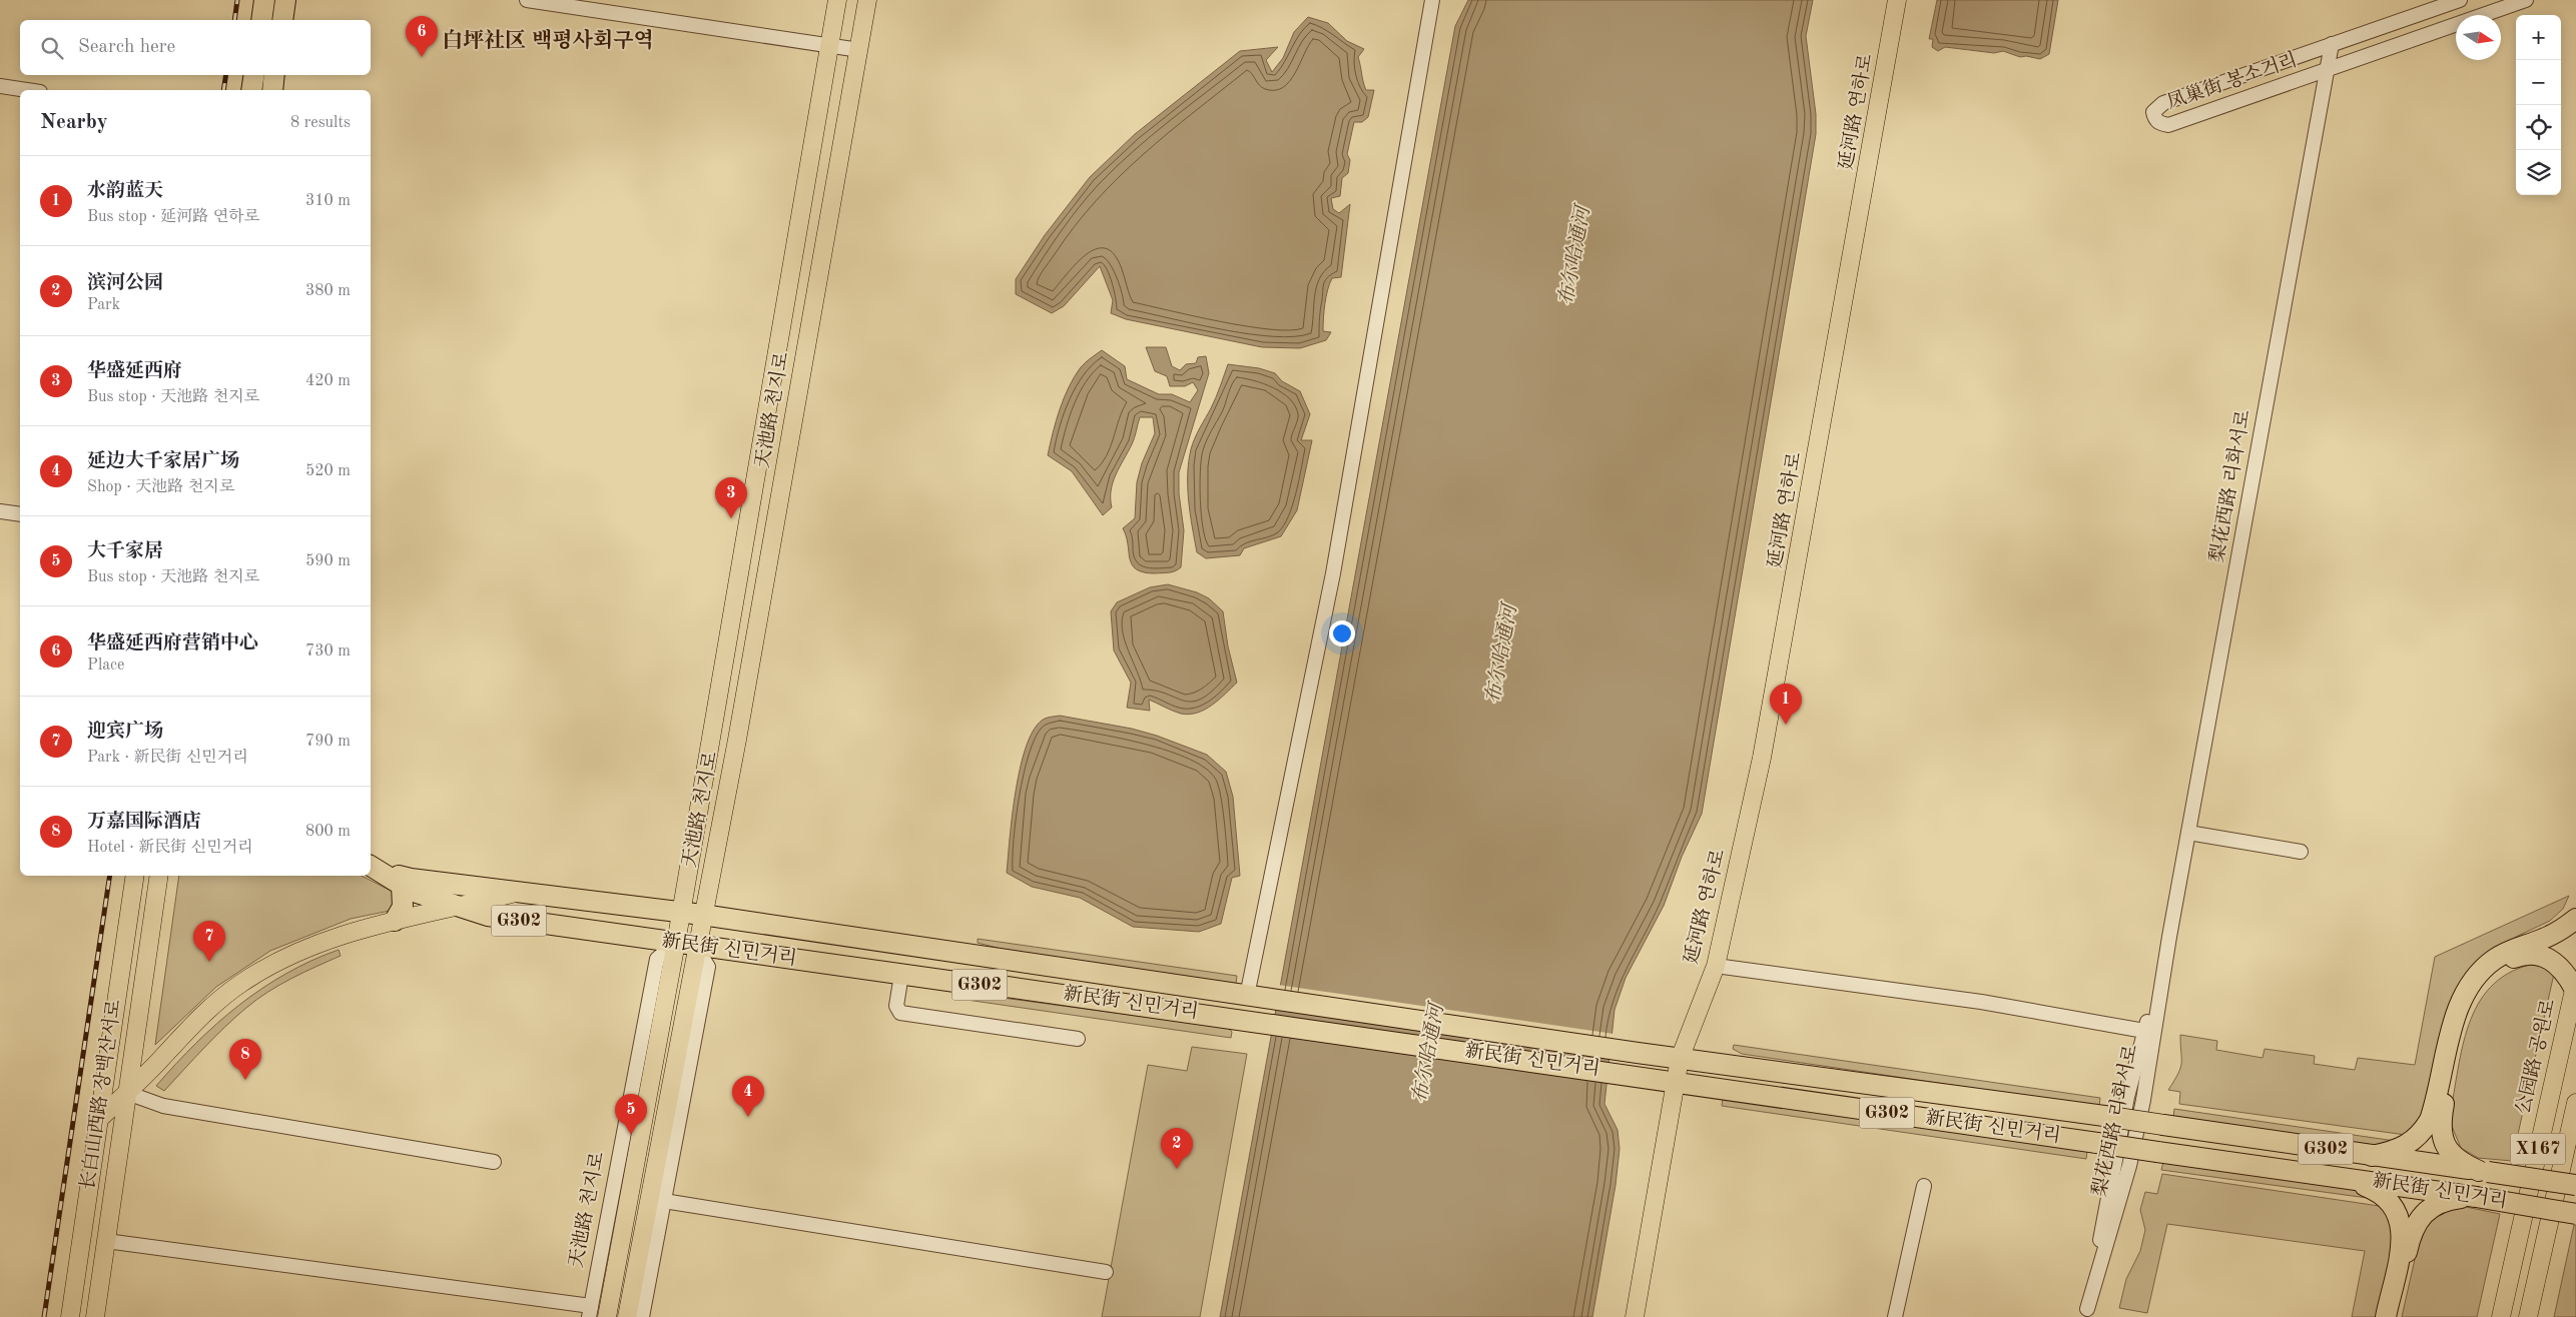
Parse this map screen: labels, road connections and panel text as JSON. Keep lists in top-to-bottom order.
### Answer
{
  "streets": {
    "highway": ["G302", "新民街 신민거리"],
    "main road": [
      "延河路 연하로",
      "天池路 천지로",
      "公园路 공원로",
      "长白山西路 장백산서로",
      "X167"
    ],
    "street": ["凤巢街 봉소거리", "梨花西路 리화서로"]
  },
  "crossings": [
    ["凤巢街 봉소거리", "梨花西路 리화서로"],
    ["延河路 연하로", "新民街 신민거리"],
    ["天池路 천지로", "新民街 신민거리"],
    ["新民街 신민거리", "长白山西路 장백산서로"]
  ],
  "districts": ["白坪社区 백평사회구역"],
  "water": ["布尔哈通河"],
  "north": "right",
  "page": {
    "map_buttons": ["+", "−"],
    "pins": [
      "6",
      "3",
      "1",
      "7",
      "8",
      "4",
      "5",
      "2"
    ],
    "search": "Search here",
    "heading": ["Nearby", "8 results"],
    "list": [
      {
        "mark": "1",
        "name": "水韵蓝天",
        "note": "Bus stop · 延河路 연하로",
        "value": "310 m"
      },
      {
        "mark": "2",
        "name": "滨河公园",
        "note": "Park",
        "value": "380 m"
      },
      {
        "mark": "3",
        "name": "华盛延西府",
        "note": "Bus stop · 天池路 천지로",
        "value": "420 m"
      },
      {
        "mark": "4",
        "name": "延边大千家居广场",
        "note": "Shop · 天池路 천지로",
        "value": "520 m"
      },
      {
        "mark": "5",
        "name": "大千家居",
        "note": "Bus stop · 天池路 천지로",
        "value": "590 m"
      },
      {
        "mark": "6",
        "name": "华盛延西府营销中心",
        "note": "Place",
        "value": "730 m"
      },
      {
        "mark": "7",
        "name": "迎宾广场",
        "note": "Park · 新民街 신민거리",
        "value": "790 m"
      },
      {
        "mark": "8",
        "name": "万嘉国际酒店",
        "note": "Hotel · 新民街 신민거리",
        "value": "800 m"
      }
    ]
  }
}
